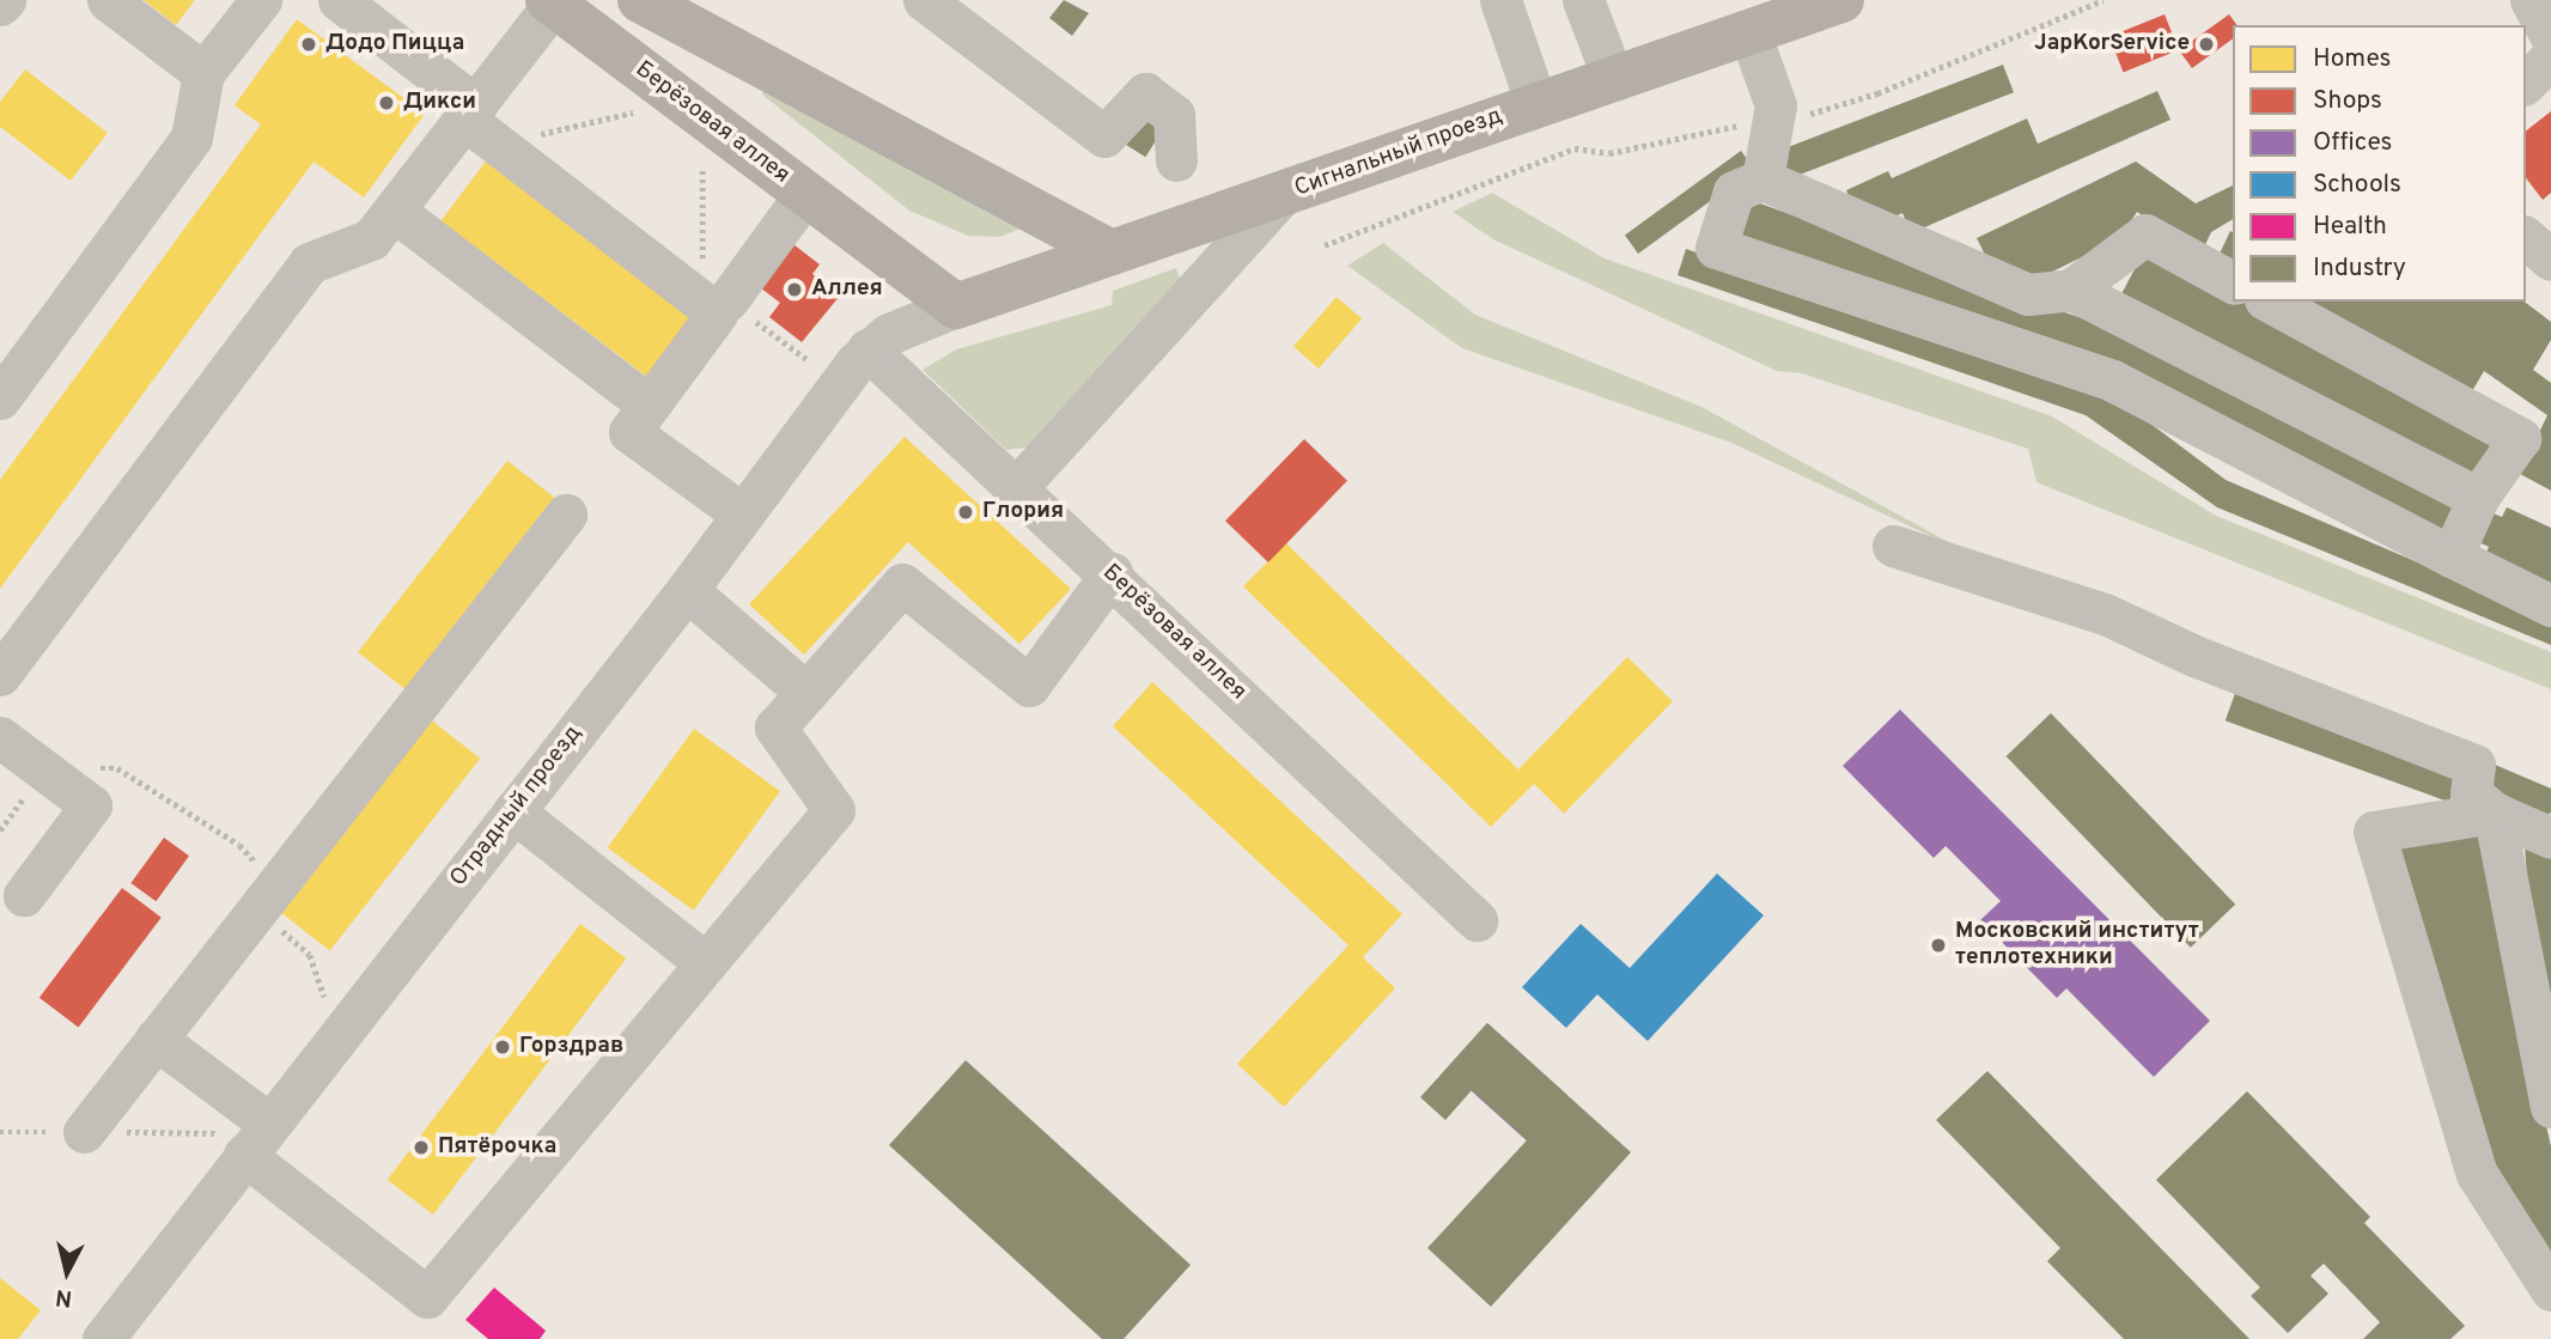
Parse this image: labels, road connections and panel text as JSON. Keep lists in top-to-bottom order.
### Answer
{
  "streets": {
    "main road": ["Берёзовая аллея", "Сигнальный проезд"],
    "street": ["Отрадный проезд"]
  },
  "crossings": [
    ["Берёзовая аллея", "Сигнальный проезд"],
    ["Берёзовая аллея", "Отрадный проезд"],
    ["Сигнальный проезд", "Отрадный проезд"]
  ],
  "places": [
    "Додо Пицца",
    "JapKorService",
    "Дикси",
    "Аллея",
    "Глория",
    "Московский институт теплотехники",
    "Горздрав",
    "Пятёрочка"
  ],
  "legend": [
    "Homes",
    "Shops",
    "Offices",
    "Schools",
    "Health",
    "Industry"
  ],
  "north": "bottom"
}
